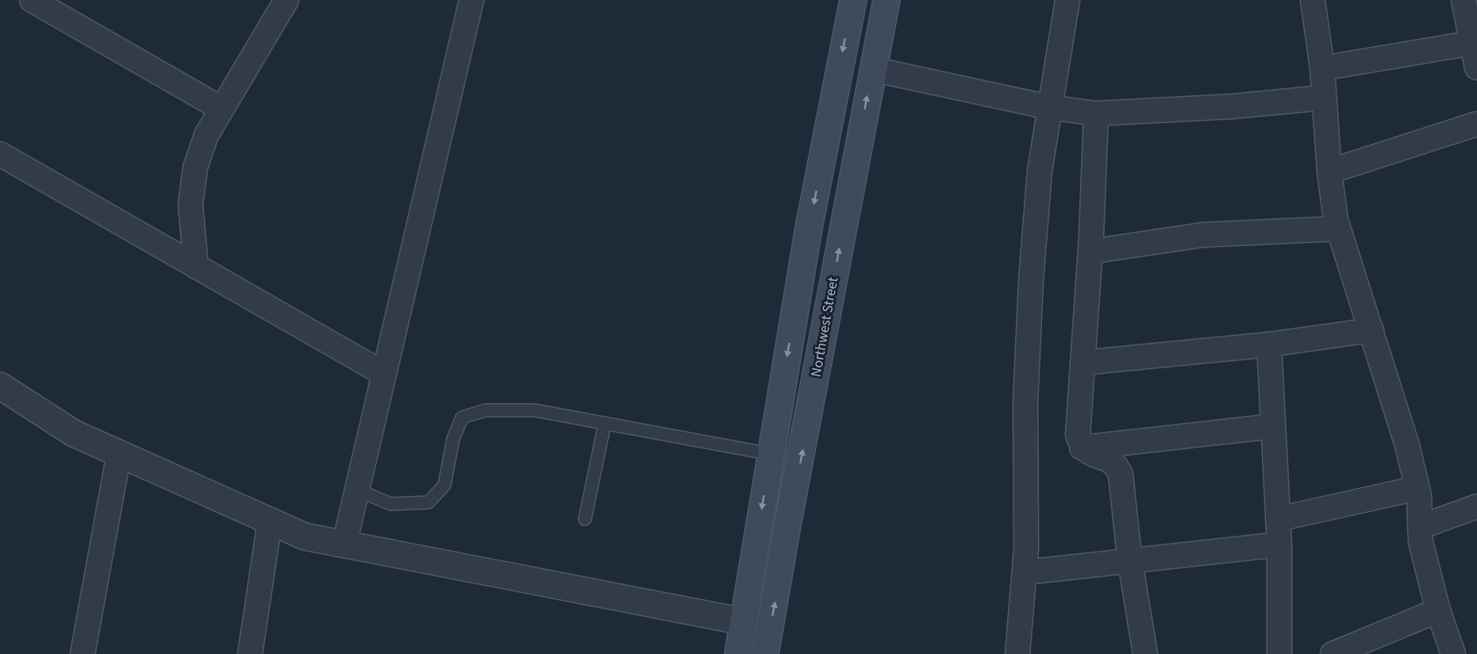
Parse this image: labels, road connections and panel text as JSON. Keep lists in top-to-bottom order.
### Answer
{
  "streets": {
    "main road": ["Northwest Street"]
  }
}
